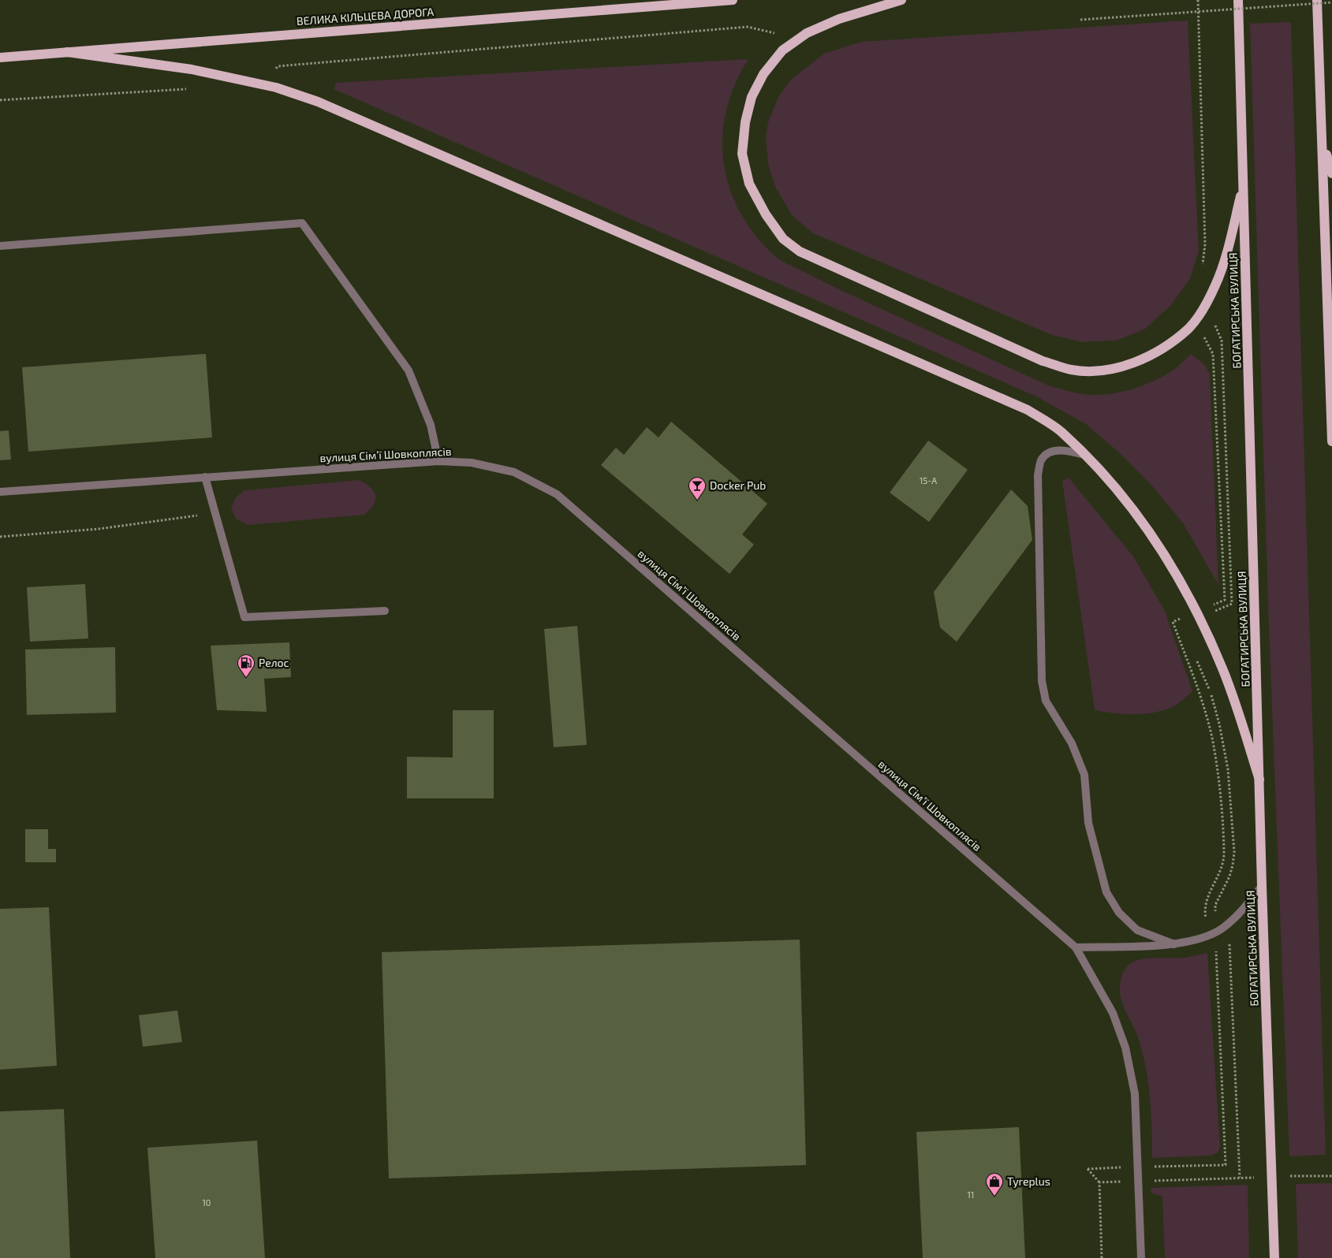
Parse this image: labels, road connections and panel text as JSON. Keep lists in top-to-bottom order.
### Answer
{
  "streets": {
    "main road": ["ВЕЛИКА КІЛЬЦЕВА ДОРОГА", "БОГАТИРСЬКА ВУЛИЦЯ"],
    "street": ["вулиця Сімʼї Шовкоплясів"]
  },
  "places": {
    "bar": ["Docker Pub"],
    "fuel station": ["Релос"],
    "shop": ["Tyreplus"]
  },
  "house_numbers": ["15-А", "11", "10"]
}
